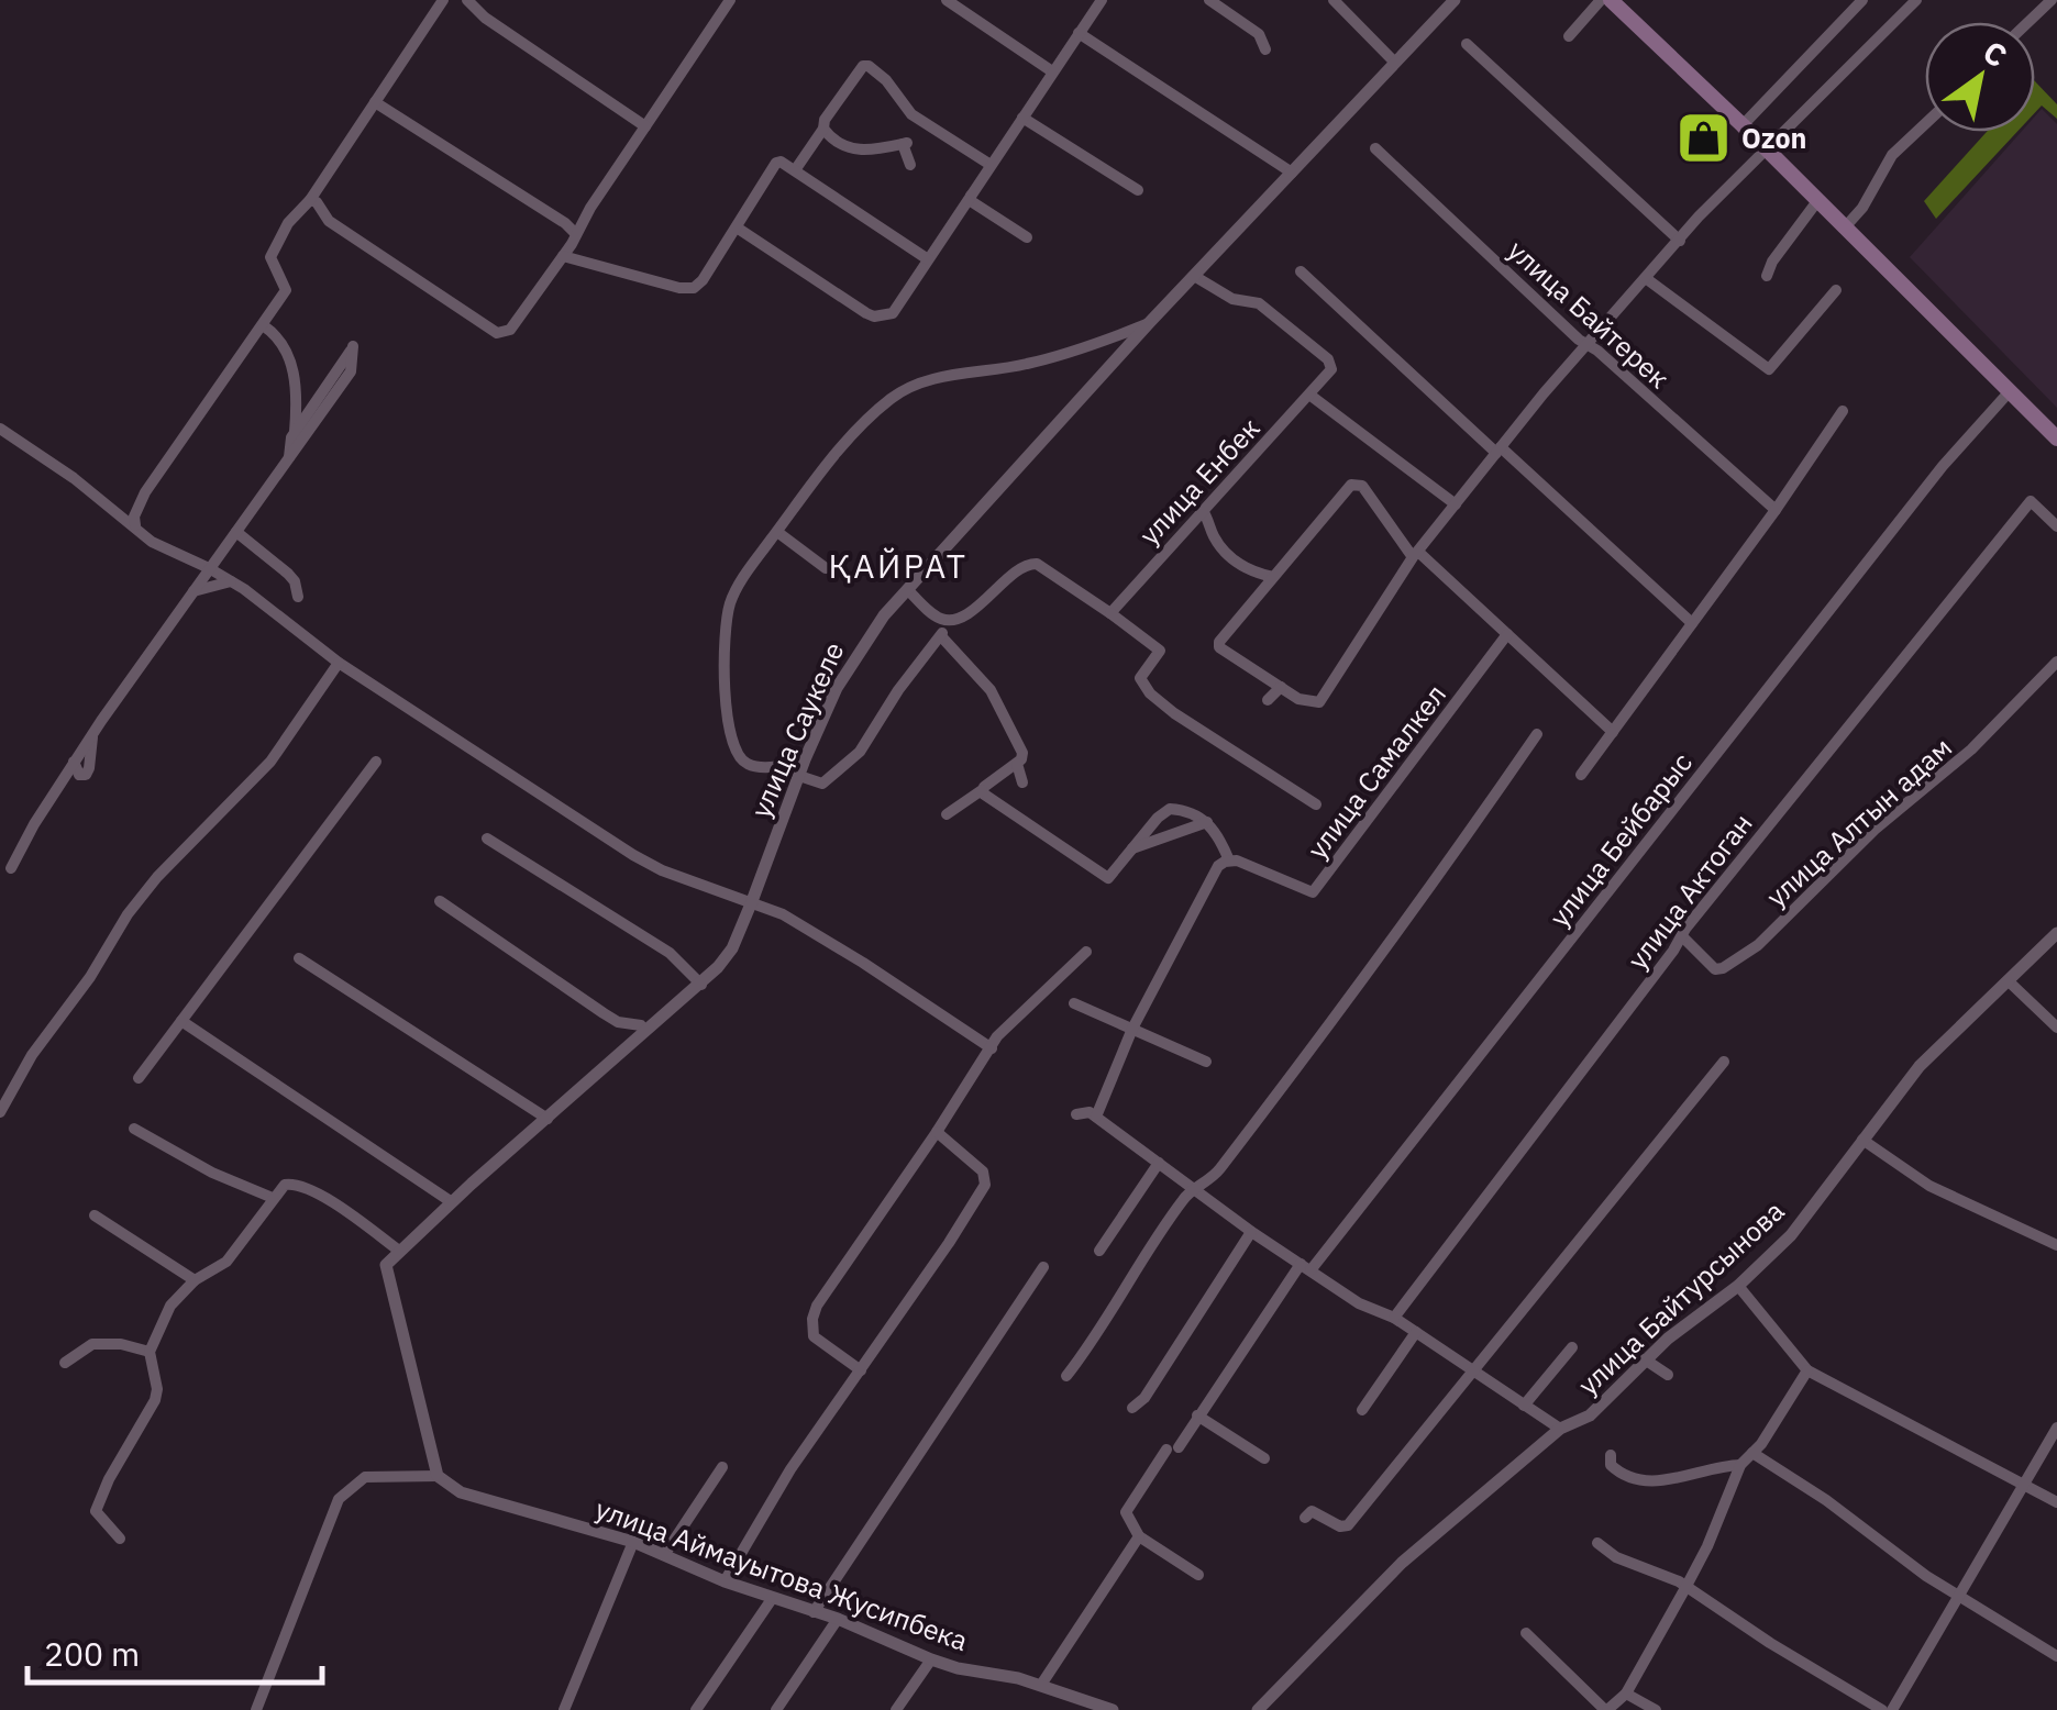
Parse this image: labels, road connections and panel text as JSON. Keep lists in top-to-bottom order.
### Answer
{
  "streets": {
    "street": [
      "улица Байтерек",
      "улица Енбек",
      "улица Саукеле",
      "улица Самалкел",
      "улица Алтын адам",
      "улица Бейбарыс",
      "улица Актоган",
      "улица Байтурсынова",
      "улица Аймауытова Жусипбека"
    ]
  },
  "crossings": [
    ["улица Алтын адам", "улица Актоган"]
  ],
  "districts": ["ҚАЙРАТ"],
  "places": {
    "shop": ["Ozon"]
  },
  "scale_bar": "200 m",
  "north": "top right"
}
